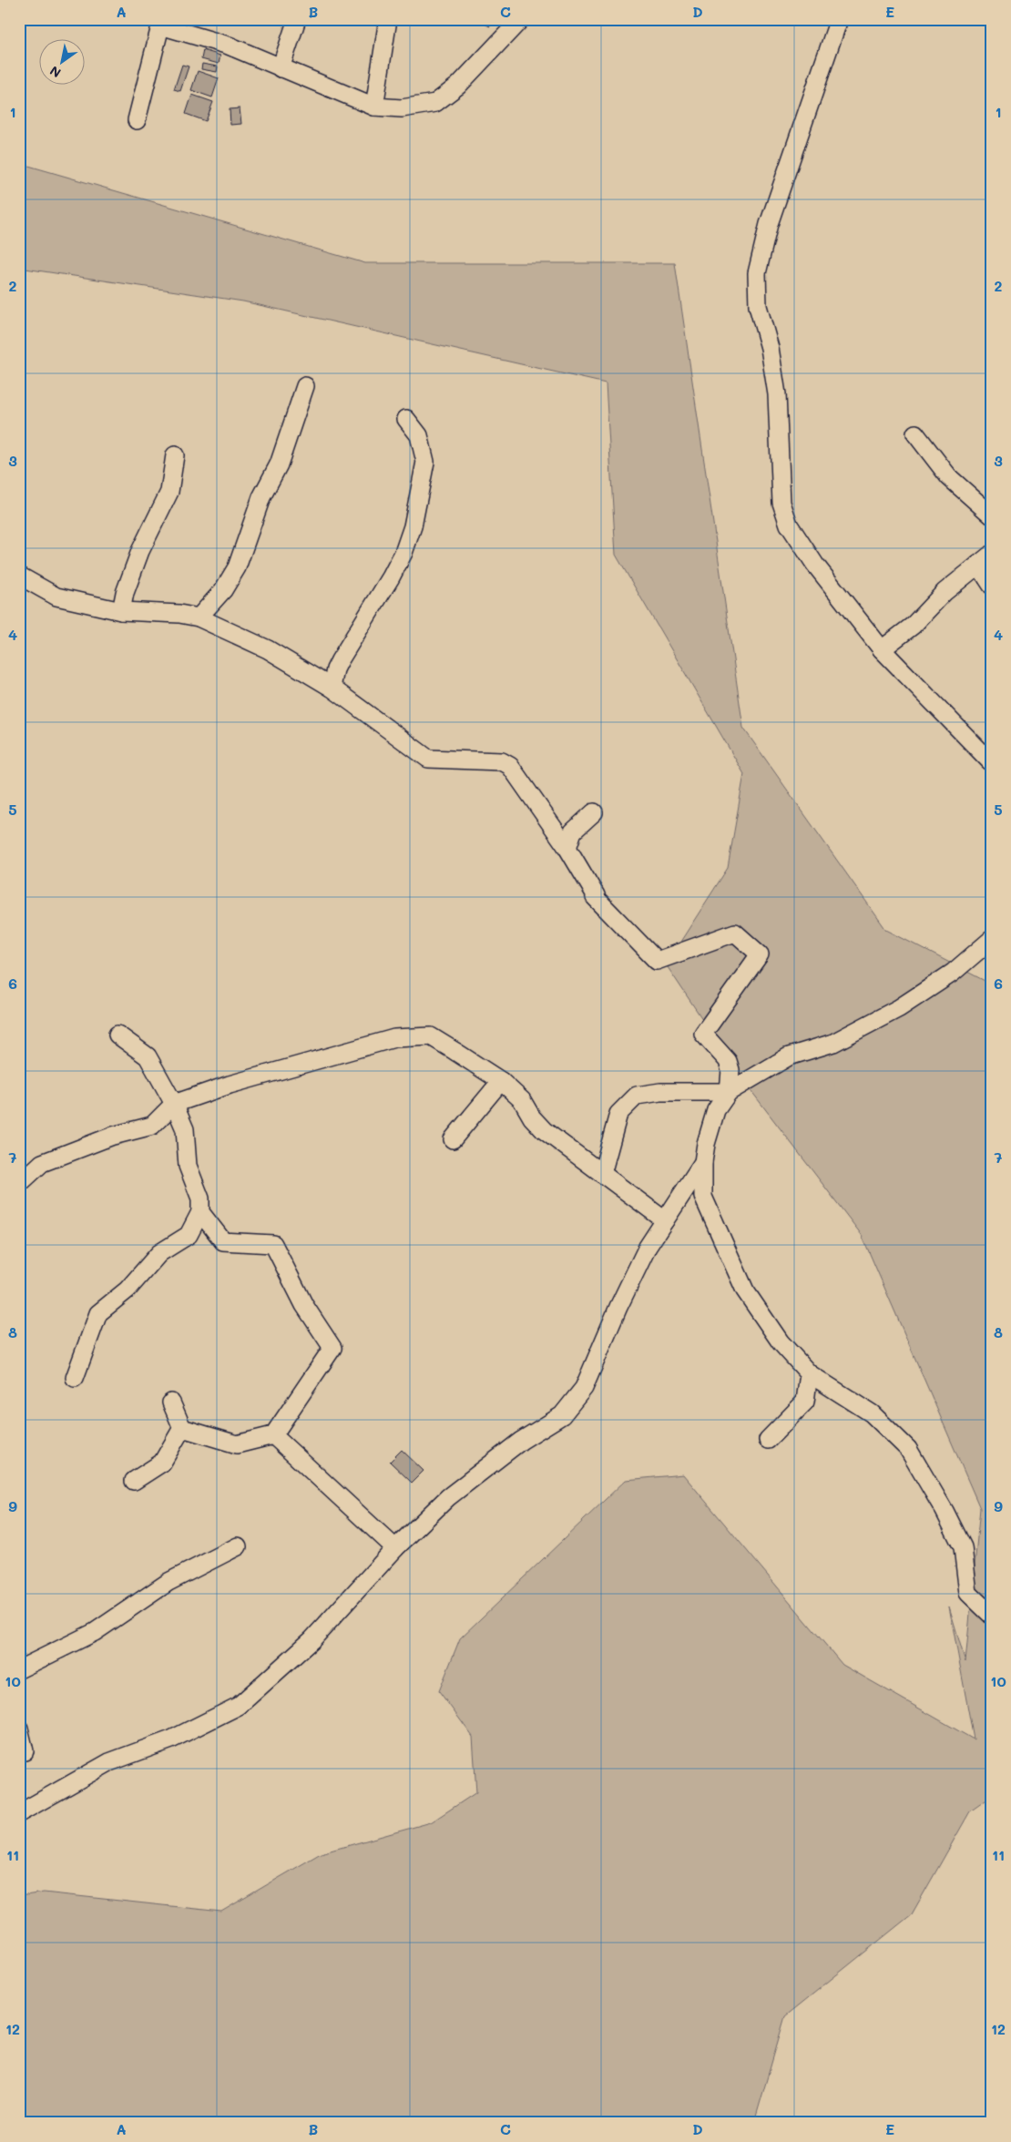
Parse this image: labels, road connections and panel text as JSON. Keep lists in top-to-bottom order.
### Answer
{
  "north": "bottom left",
  "grid": {
    "columns": [
      "A",
      "B",
      "C",
      "D",
      "E"
    ],
    "rows": [
      "1",
      "2",
      "3",
      "4",
      "5",
      "6",
      "7",
      "8",
      "9",
      "10",
      "11",
      "12"
    ]
  }
}
